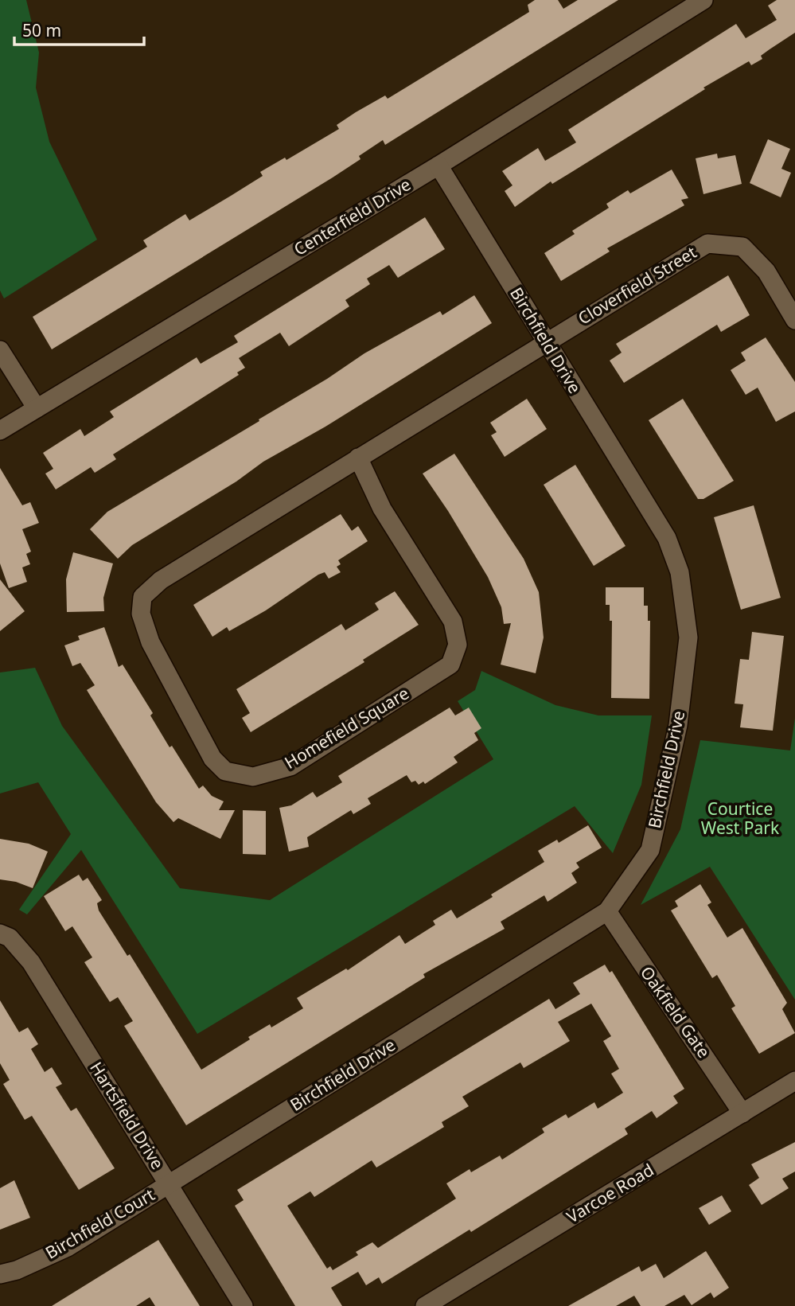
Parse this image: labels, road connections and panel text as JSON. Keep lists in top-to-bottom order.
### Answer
{
  "streets": {
    "street": [
      "Centerfield Drive",
      "Cloverfield Street",
      "Birchfield Drive",
      "Homefield Square",
      "Oakfield Gate",
      "Hartsfield Drive",
      "Varcoe Road",
      "Birchfield Court"
    ]
  },
  "crossings": [
    ["Centerfield Drive", "Birchfield Drive"],
    ["Cloverfield Street", "Birchfield Drive"],
    ["Cloverfield Street", "Homefield Square"],
    ["Birchfield Drive", "Homefield Square"],
    ["Birchfield Drive", "Oakfield Gate"],
    ["Birchfield Drive", "Hartsfield Drive"],
    ["Birchfield Drive", "Birchfield Court"],
    ["Oakfield Gate", "Varcoe Road"],
    ["Hartsfield Drive", "Birchfield Court"]
  ],
  "parks": ["Courtice West Park"],
  "scale_bar": "50 m"
}
